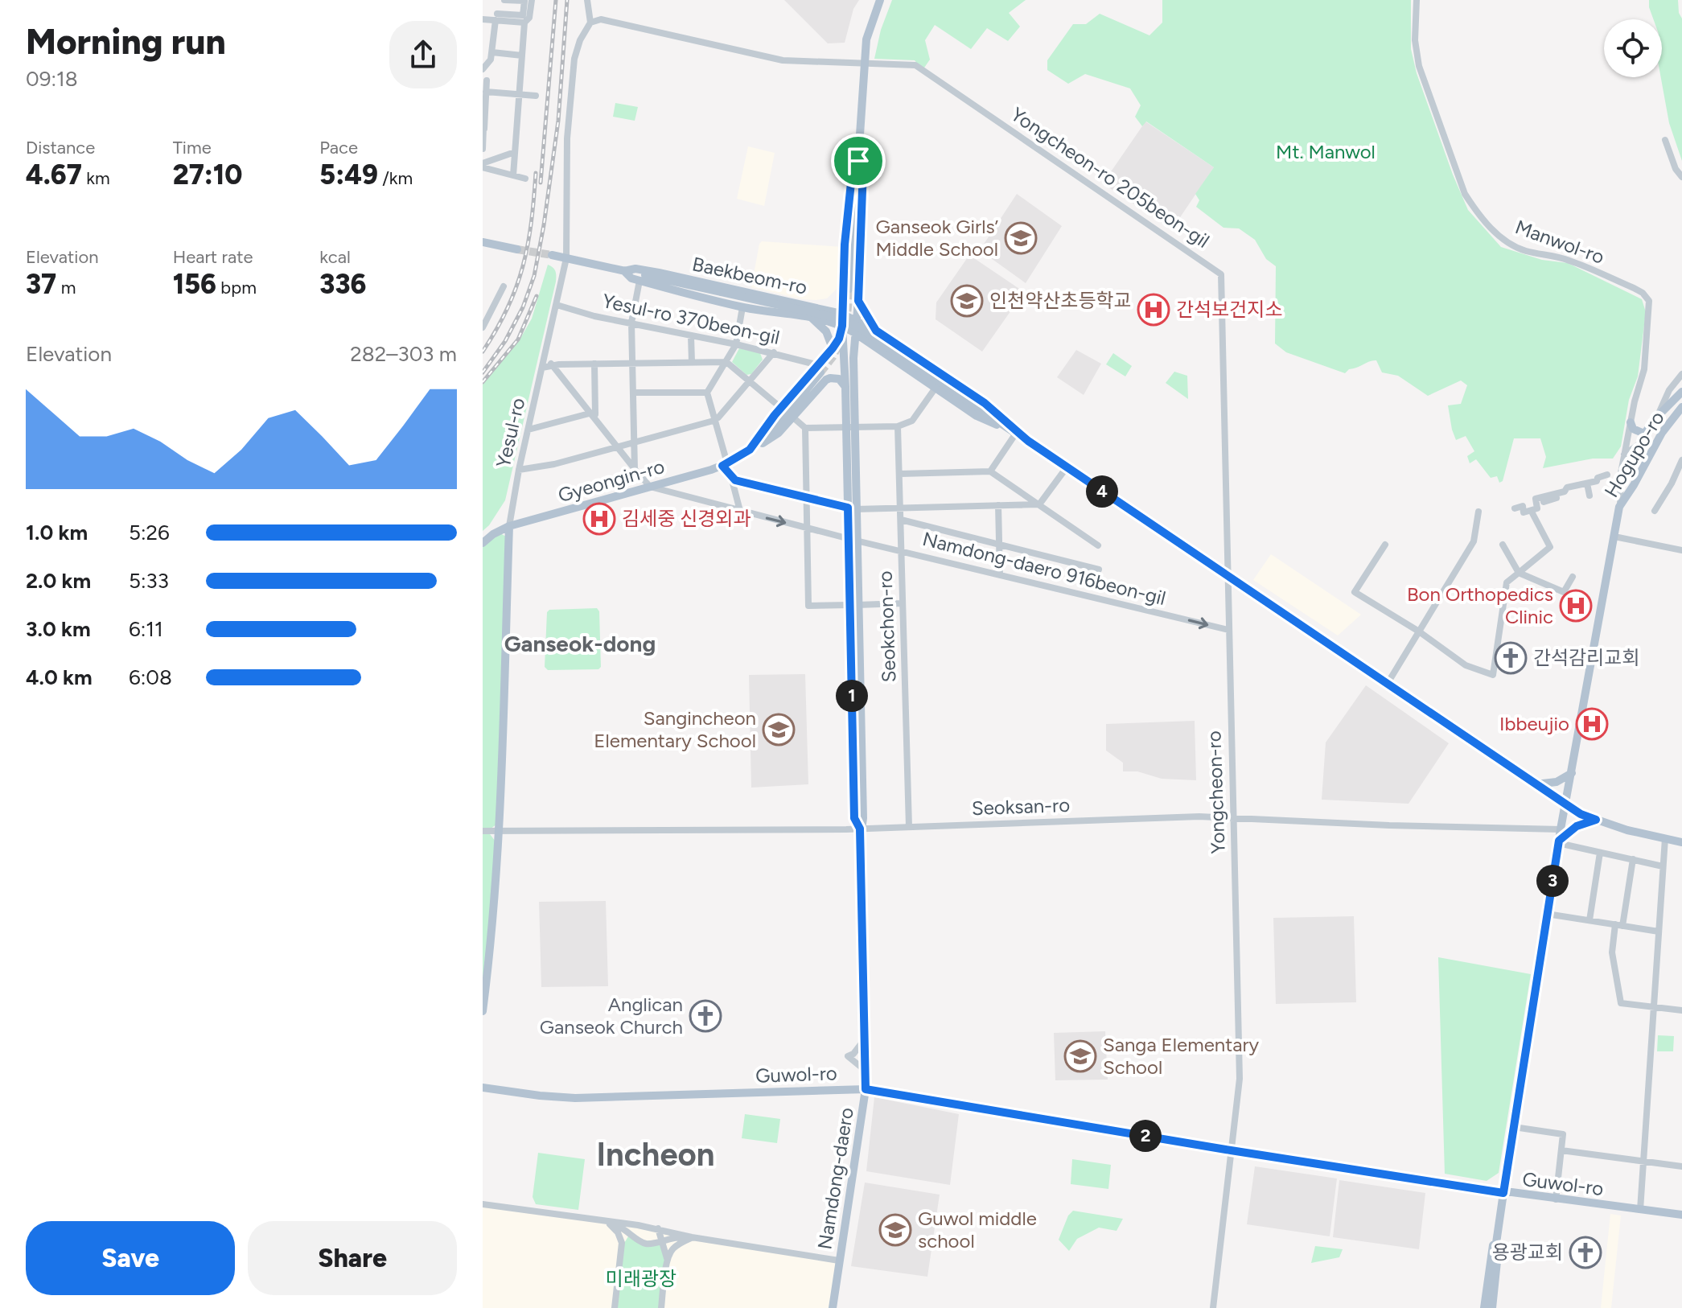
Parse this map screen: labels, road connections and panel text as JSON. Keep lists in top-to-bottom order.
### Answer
{
  "streets": {
    "main road": [
      "Baekbeom-ro",
      "Yesul-ro",
      "Hogupo-ro",
      "Gyeongin-ro",
      "Guwol-ro",
      "Namdong-daero"
    ],
    "street": [
      "Yongcheon-ro 205beon-gil",
      "Manwol-ro",
      "Yesul-ro 370beon-gil",
      "Namdong-daero 916beon-gil",
      "Seokchon-ro",
      "Yongcheon-ro",
      "Seoksan-ro"
    ]
  },
  "crossings": [
    ["Yongcheon-ro 205beon-gil", "Yesul-ro"],
    ["Yongcheon-ro 205beon-gil", "Yongcheon-ro"],
    ["Manwol-ro", "Hogupo-ro"],
    ["Baekbeom-ro", "Yesul-ro"],
    ["Baekbeom-ro", "Hogupo-ro"],
    ["Baekbeom-ro", "Gyeongin-ro"],
    ["Baekbeom-ro", "Yongcheon-ro"],
    ["Yesul-ro 370beon-gil", "Yesul-ro"],
    ["Yesul-ro 370beon-gil", "Gyeongin-ro"],
    ["Yesul-ro", "Gyeongin-ro"],
    ["Yesul-ro", "Seoksan-ro"],
    ["Hogupo-ro", "Seoksan-ro"],
    ["Hogupo-ro", "Guwol-ro"],
    ["Gyeongin-ro", "Namdong-daero 916beon-gil"],
    ["Namdong-daero 916beon-gil", "Seokchon-ro"],
    ["Namdong-daero 916beon-gil", "Yongcheon-ro"],
    ["Namdong-daero 916beon-gil", "Namdong-daero"],
    ["Seokchon-ro", "Seoksan-ro"],
    ["Yongcheon-ro", "Seoksan-ro"],
    ["Yongcheon-ro", "Guwol-ro"],
    ["Seoksan-ro", "Namdong-daero"],
    ["Guwol-ro", "Namdong-daero"]
  ],
  "districts": ["Ganseok-dong", "Incheon"],
  "parks": ["Mt. Manwol", "미래광장"],
  "places": {
    "school or university": [
      "Ganseok Girls’ Middle School",
      "인천약산초등학교",
      "Sangincheon Elementary School",
      "Sanga Elementary School",
      "Guwol middle school"
    ],
    "hospital": [
      "간석보건지소",
      "김세중 신경외과",
      "Bon Orthopedics Clinic",
      "Ibbeujio"
    ],
    "church": ["간석감리교회", "Anglican Ganseok Church", "용광교회"]
  },
  "page": {
    "heading": ["Morning run", "09:18"],
    "stats": [
      ["Distance", "4.67 km"],
      ["Time", "27:10"],
      ["Pace", "5:49 /km"],
      ["Elevation", "37 m"],
      ["Heart rate", "156 bpm"],
      ["kcal", "336"]
    ],
    "chart": ["Elevation", "282–303 m"],
    "pins": [
      "4",
      "1",
      "3",
      "2"
    ],
    "list": [
      {
        "name": "1.0 km",
        "note": "5:26"
      },
      {
        "name": "2.0 km",
        "note": "5:33"
      },
      {
        "name": "3.0 km",
        "note": "6:11"
      },
      {
        "name": "4.0 km",
        "note": "6:08"
      }
    ],
    "buttons": ["Save", "Share"]
  }
}
